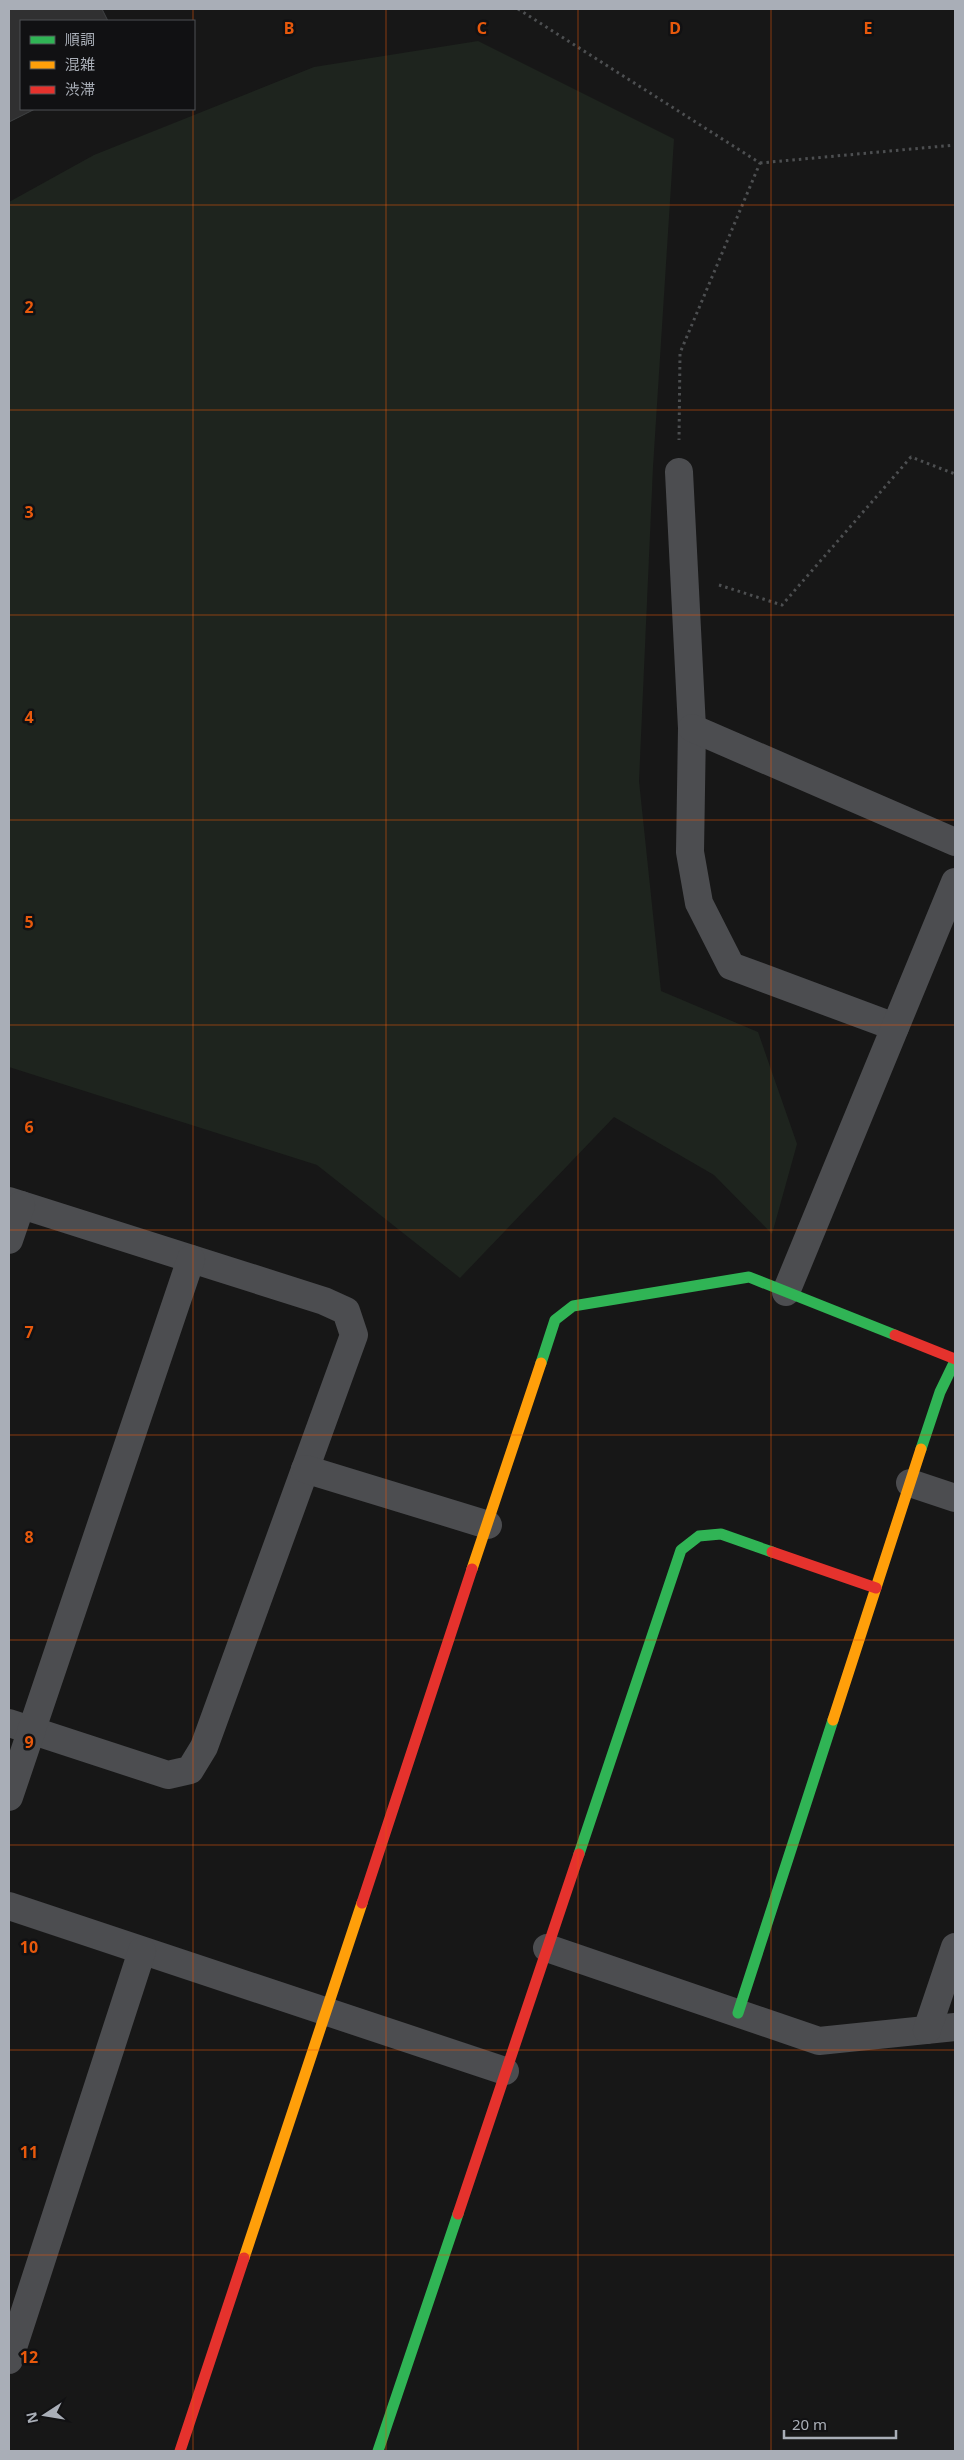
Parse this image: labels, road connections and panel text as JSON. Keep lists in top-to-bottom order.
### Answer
{
  "legend": ["順調", "混雑", "渋滞"],
  "scale_bar": "20 m",
  "north": "left",
  "grid": {
    "columns": [
      "B",
      "C",
      "D",
      "E"
    ],
    "rows": [
      "2",
      "3",
      "4",
      "5",
      "6",
      "7",
      "8",
      "9",
      "10",
      "11",
      "12"
    ]
  }
}
